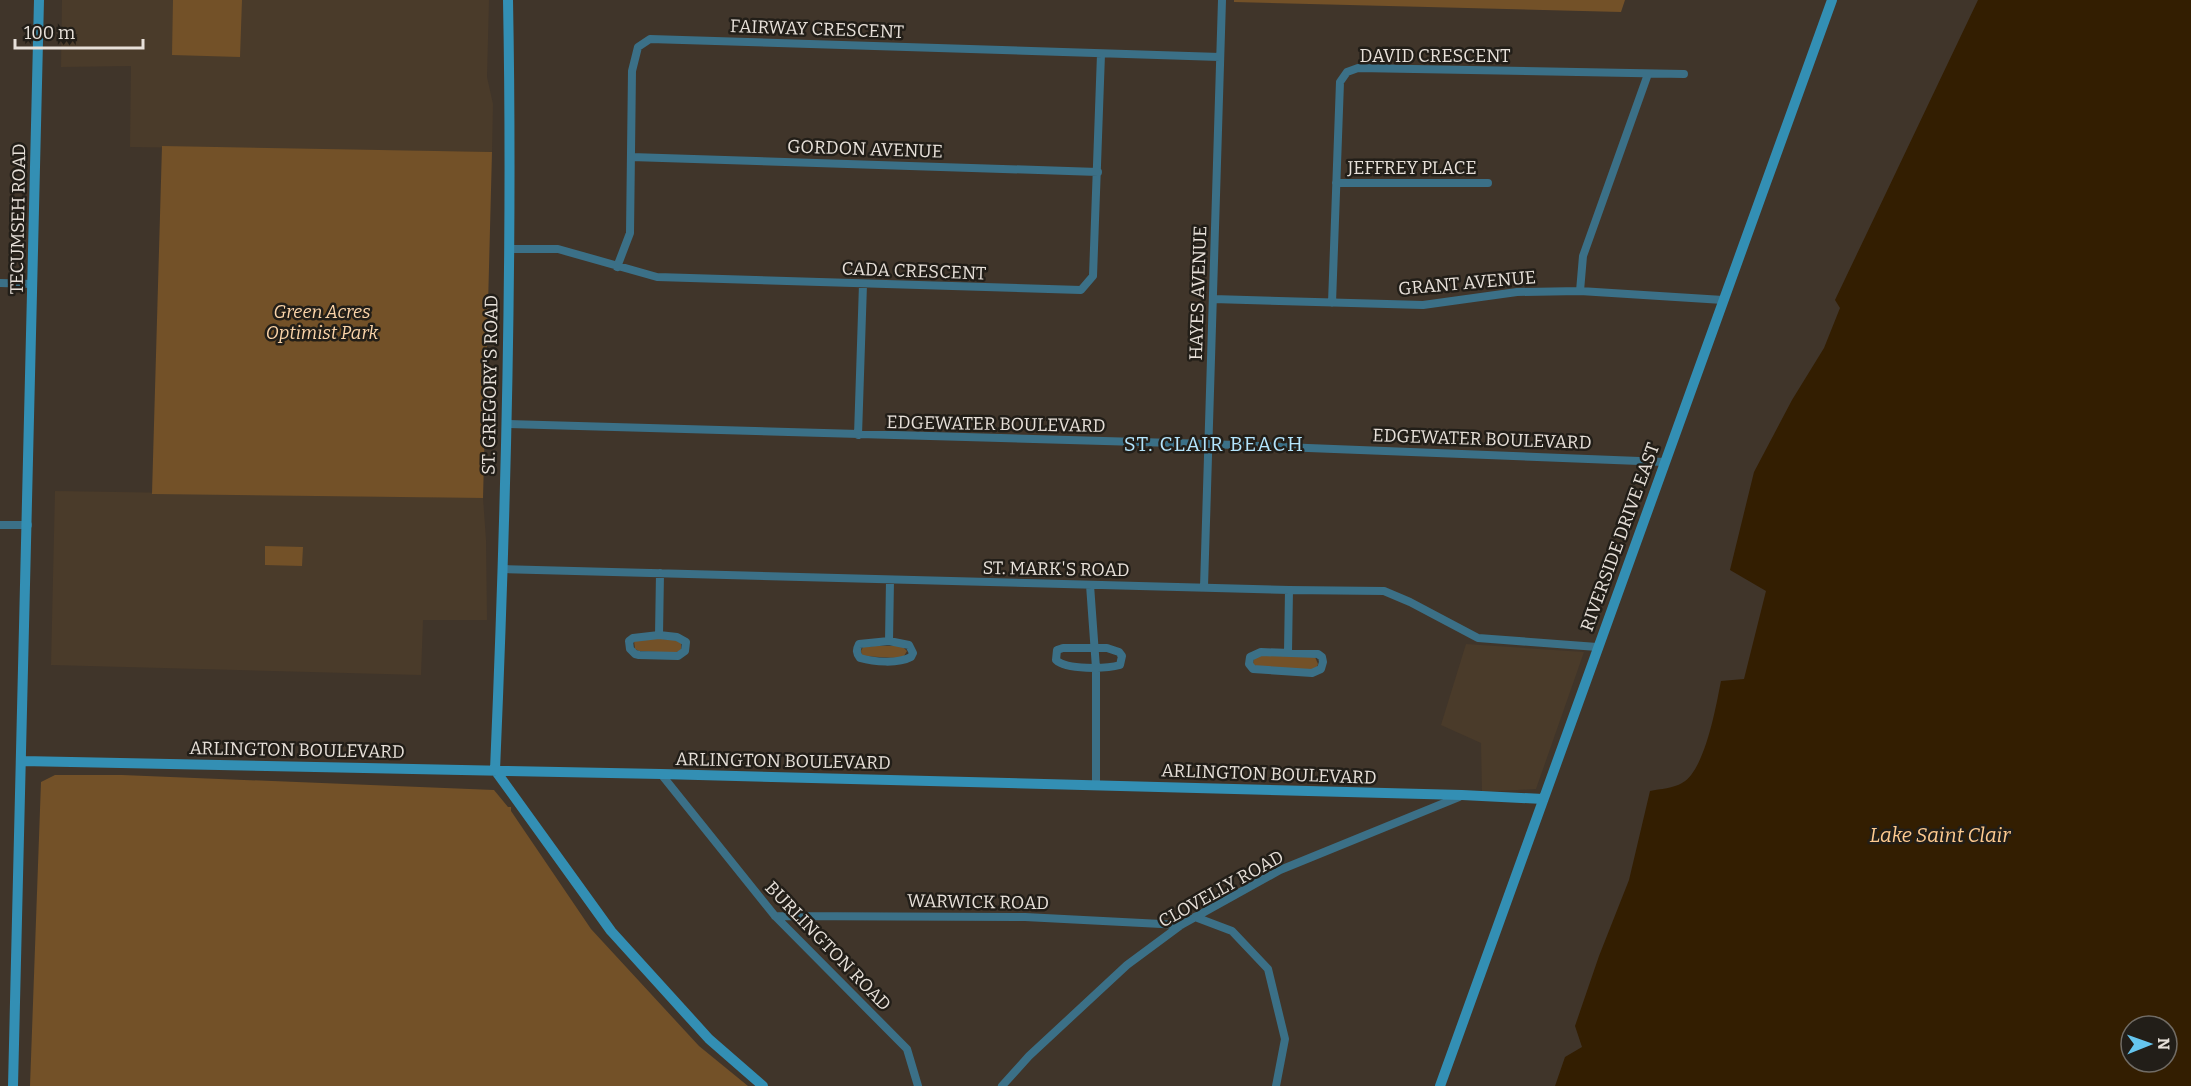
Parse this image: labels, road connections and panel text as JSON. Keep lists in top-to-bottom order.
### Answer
{
  "streets": {
    "street": [
      "FAIRWAY CRESCENT",
      "DAVID CRESCENT",
      "GORDON AVENUE",
      "JEFFREY PLACE",
      "TECUMSEH ROAD",
      "CADA CRESCENT",
      "GRANT AVENUE",
      "HAYES AVENUE",
      "ST. GREGORY'S ROAD",
      "EDGEWATER BOULEVARD",
      "RIVERSIDE DRIVE EAST",
      "ST. MARK'S ROAD",
      "ARLINGTON BOULEVARD",
      "CLOVELLY ROAD",
      "WARWICK ROAD",
      "BURLINGTON ROAD"
    ]
  },
  "crossings": [
    ["FAIRWAY CRESCENT", "GORDON AVENUE"],
    ["FAIRWAY CRESCENT", "CADA CRESCENT"],
    ["FAIRWAY CRESCENT", "HAYES AVENUE"],
    ["DAVID CRESCENT", "JEFFREY PLACE"],
    ["DAVID CRESCENT", "GRANT AVENUE"],
    ["GORDON AVENUE", "CADA CRESCENT"],
    ["TECUMSEH ROAD", "ARLINGTON BOULEVARD"],
    ["CADA CRESCENT", "ST. GREGORY'S ROAD"],
    ["GRANT AVENUE", "HAYES AVENUE"],
    ["GRANT AVENUE", "RIVERSIDE DRIVE EAST"],
    ["HAYES AVENUE", "EDGEWATER BOULEVARD"],
    ["HAYES AVENUE", "ST. MARK'S ROAD"],
    ["ST. GREGORY'S ROAD", "EDGEWATER BOULEVARD"],
    ["ST. GREGORY'S ROAD", "ST. MARK'S ROAD"],
    ["ST. GREGORY'S ROAD", "ARLINGTON BOULEVARD"],
    ["EDGEWATER BOULEVARD", "RIVERSIDE DRIVE EAST"],
    ["RIVERSIDE DRIVE EAST", "ST. MARK'S ROAD"],
    ["RIVERSIDE DRIVE EAST", "ARLINGTON BOULEVARD"],
    ["ARLINGTON BOULEVARD", "CLOVELLY ROAD"],
    ["ARLINGTON BOULEVARD", "BURLINGTON ROAD"],
    ["CLOVELLY ROAD", "WARWICK ROAD"],
    ["WARWICK ROAD", "BURLINGTON ROAD"]
  ],
  "districts": ["ST. CLAIR BEACH"],
  "water": ["Lake Saint Clair"],
  "parks": ["Green Acres Optimist Park"],
  "scale_bar": "100 m",
  "north": "right"
}
